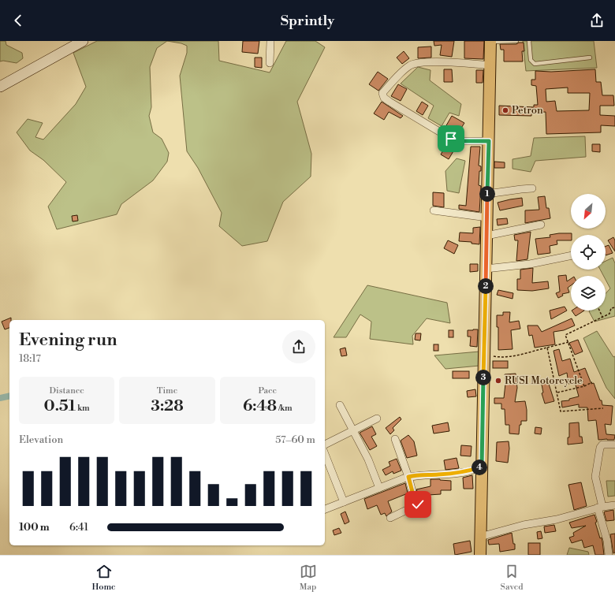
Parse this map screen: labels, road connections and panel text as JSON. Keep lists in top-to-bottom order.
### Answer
{
  "places": ["Petron", "RUSI Motorcycle"],
  "north": "bottom left",
  "page": {
    "header": "Sprintly",
    "pins": [
      "1",
      "2",
      "3",
      "4"
    ],
    "heading": ["Evening run", "18:17"],
    "stats": [
      ["Distance", "0.51 km"],
      ["Time", "3:28"],
      ["Pace", "6:48 /km"]
    ],
    "chart": ["Elevation", "57–60 m"],
    "list": [
      {
        "name": "100 m",
        "note": "6:41"
      }
    ],
    "tabs": ["Home", "Map", "Saved"]
  }
}
